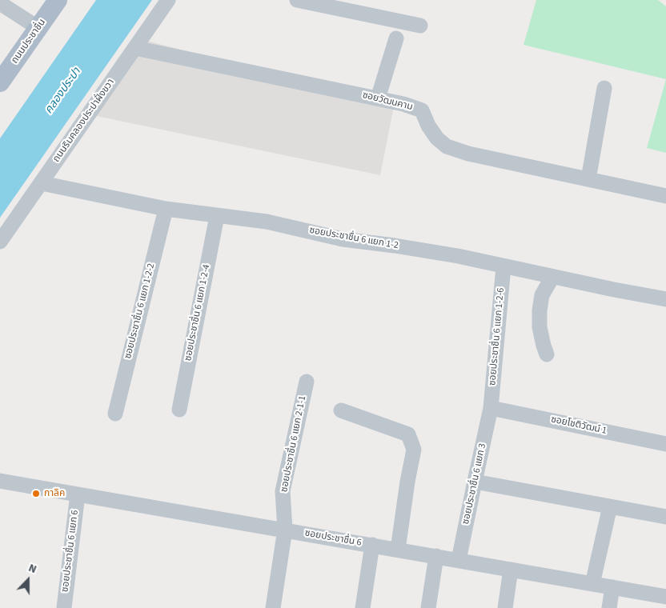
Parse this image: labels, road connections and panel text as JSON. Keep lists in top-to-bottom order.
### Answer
{
  "streets": {
    "main road": ["ถนนประชาชื่น"],
    "street": [
      "ซอยวัฒนคาม",
      "ถนนริมคลองประปาฝั่งขวา",
      "ซอยประชาชื่น 6 แยก 1-2",
      "ซอยประชาชื่น 6 แยก 1-2-2",
      "ซอยประชาชื่น 6 แยก 1-2-4",
      "ซอยประชาชื่น 6 แยก 1-2-6",
      "ซอยโชติวัฒน์ 1",
      "ซอยประชาชื่น 6 แยก 2-1-1",
      "ซอยประชาชื่น 6 แยก 3",
      "ซอยประชาชื่น 6",
      "ซอยประชาชื่น 6 แยก 6"
    ]
  },
  "crossings": [
    ["ซอยวัฒนคาม", "ถนนริมคลองประปาฝั่งขวา"],
    ["ถนนริมคลองประปาฝั่งขวา", "ซอยประชาชื่น 6 แยก 1-2"],
    ["ซอยประชาชื่น 6 แยก 1-2", "ซอยประชาชื่น 6 แยก 1-2-2"],
    ["ซอยประชาชื่น 6 แยก 1-2", "ซอยประชาชื่น 6 แยก 1-2-4"],
    ["ซอยประชาชื่น 6 แยก 1-2", "ซอยประชาชื่น 6 แยก 1-2-6"],
    ["ซอยประชาชื่น 6 แยก 1-2-6", "ซอยโชติวัฒน์ 1"],
    ["ซอยประชาชื่น 6 แยก 1-2-6", "ซอยประชาชื่น 6 แยก 3"],
    ["ซอยโชติวัฒน์ 1", "ซอยประชาชื่น 6 แยก 3"],
    ["ซอยประชาชื่น 6 แยก 2-1-1", "ซอยประชาชื่น 6"],
    ["ซอยประชาชื่น 6 แยก 3", "ซอยประชาชื่น 6"],
    ["ซอยประชาชื่น 6", "ซอยประชาชื่น 6 แยก 6"]
  ],
  "water": ["คลองประปา"],
  "places": ["กาลิค"],
  "north": "top"
}
